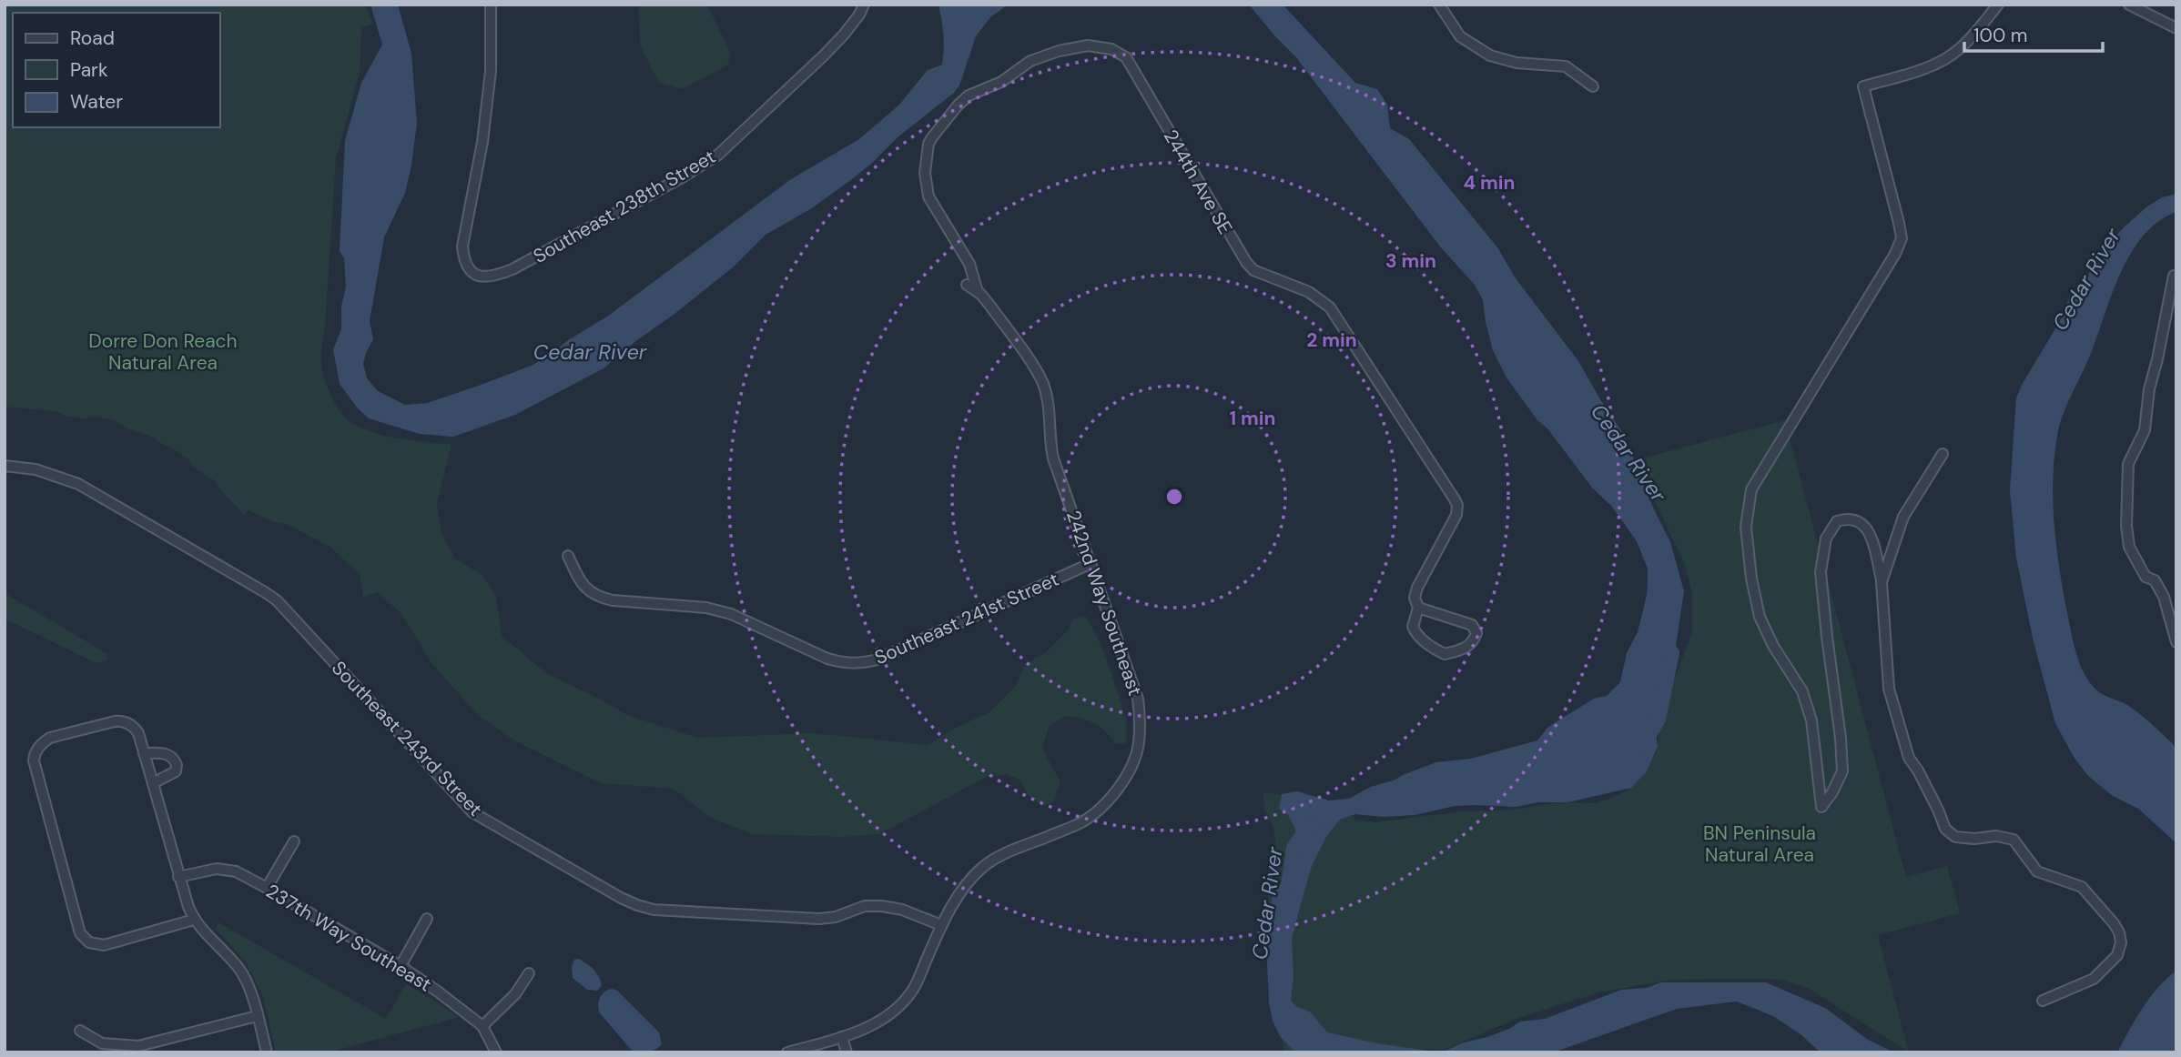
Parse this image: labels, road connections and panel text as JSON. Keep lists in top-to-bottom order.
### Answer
{
  "streets": {
    "street": [
      "244th Ave SE",
      "Southeast 238th Street",
      "242nd Way Southeast",
      "Southeast 241st Street",
      "Southeast 243rd Street",
      "237th Way Southeast"
    ]
  },
  "crossings": [
    ["244th Ave SE", "242nd Way Southeast"],
    ["242nd Way Southeast", "Southeast 241st Street"],
    ["242nd Way Southeast", "Southeast 243rd Street"]
  ],
  "water": ["Cedar River"],
  "parks": ["Dorre Don Reach Natural Area", "BN Peninsula Natural Area"],
  "legend": ["Road", "Park", "Water"],
  "scale_bar": "100 m",
  "rings": [
    "4 min",
    "3 min",
    "2 min",
    "1 min"
  ]
}
